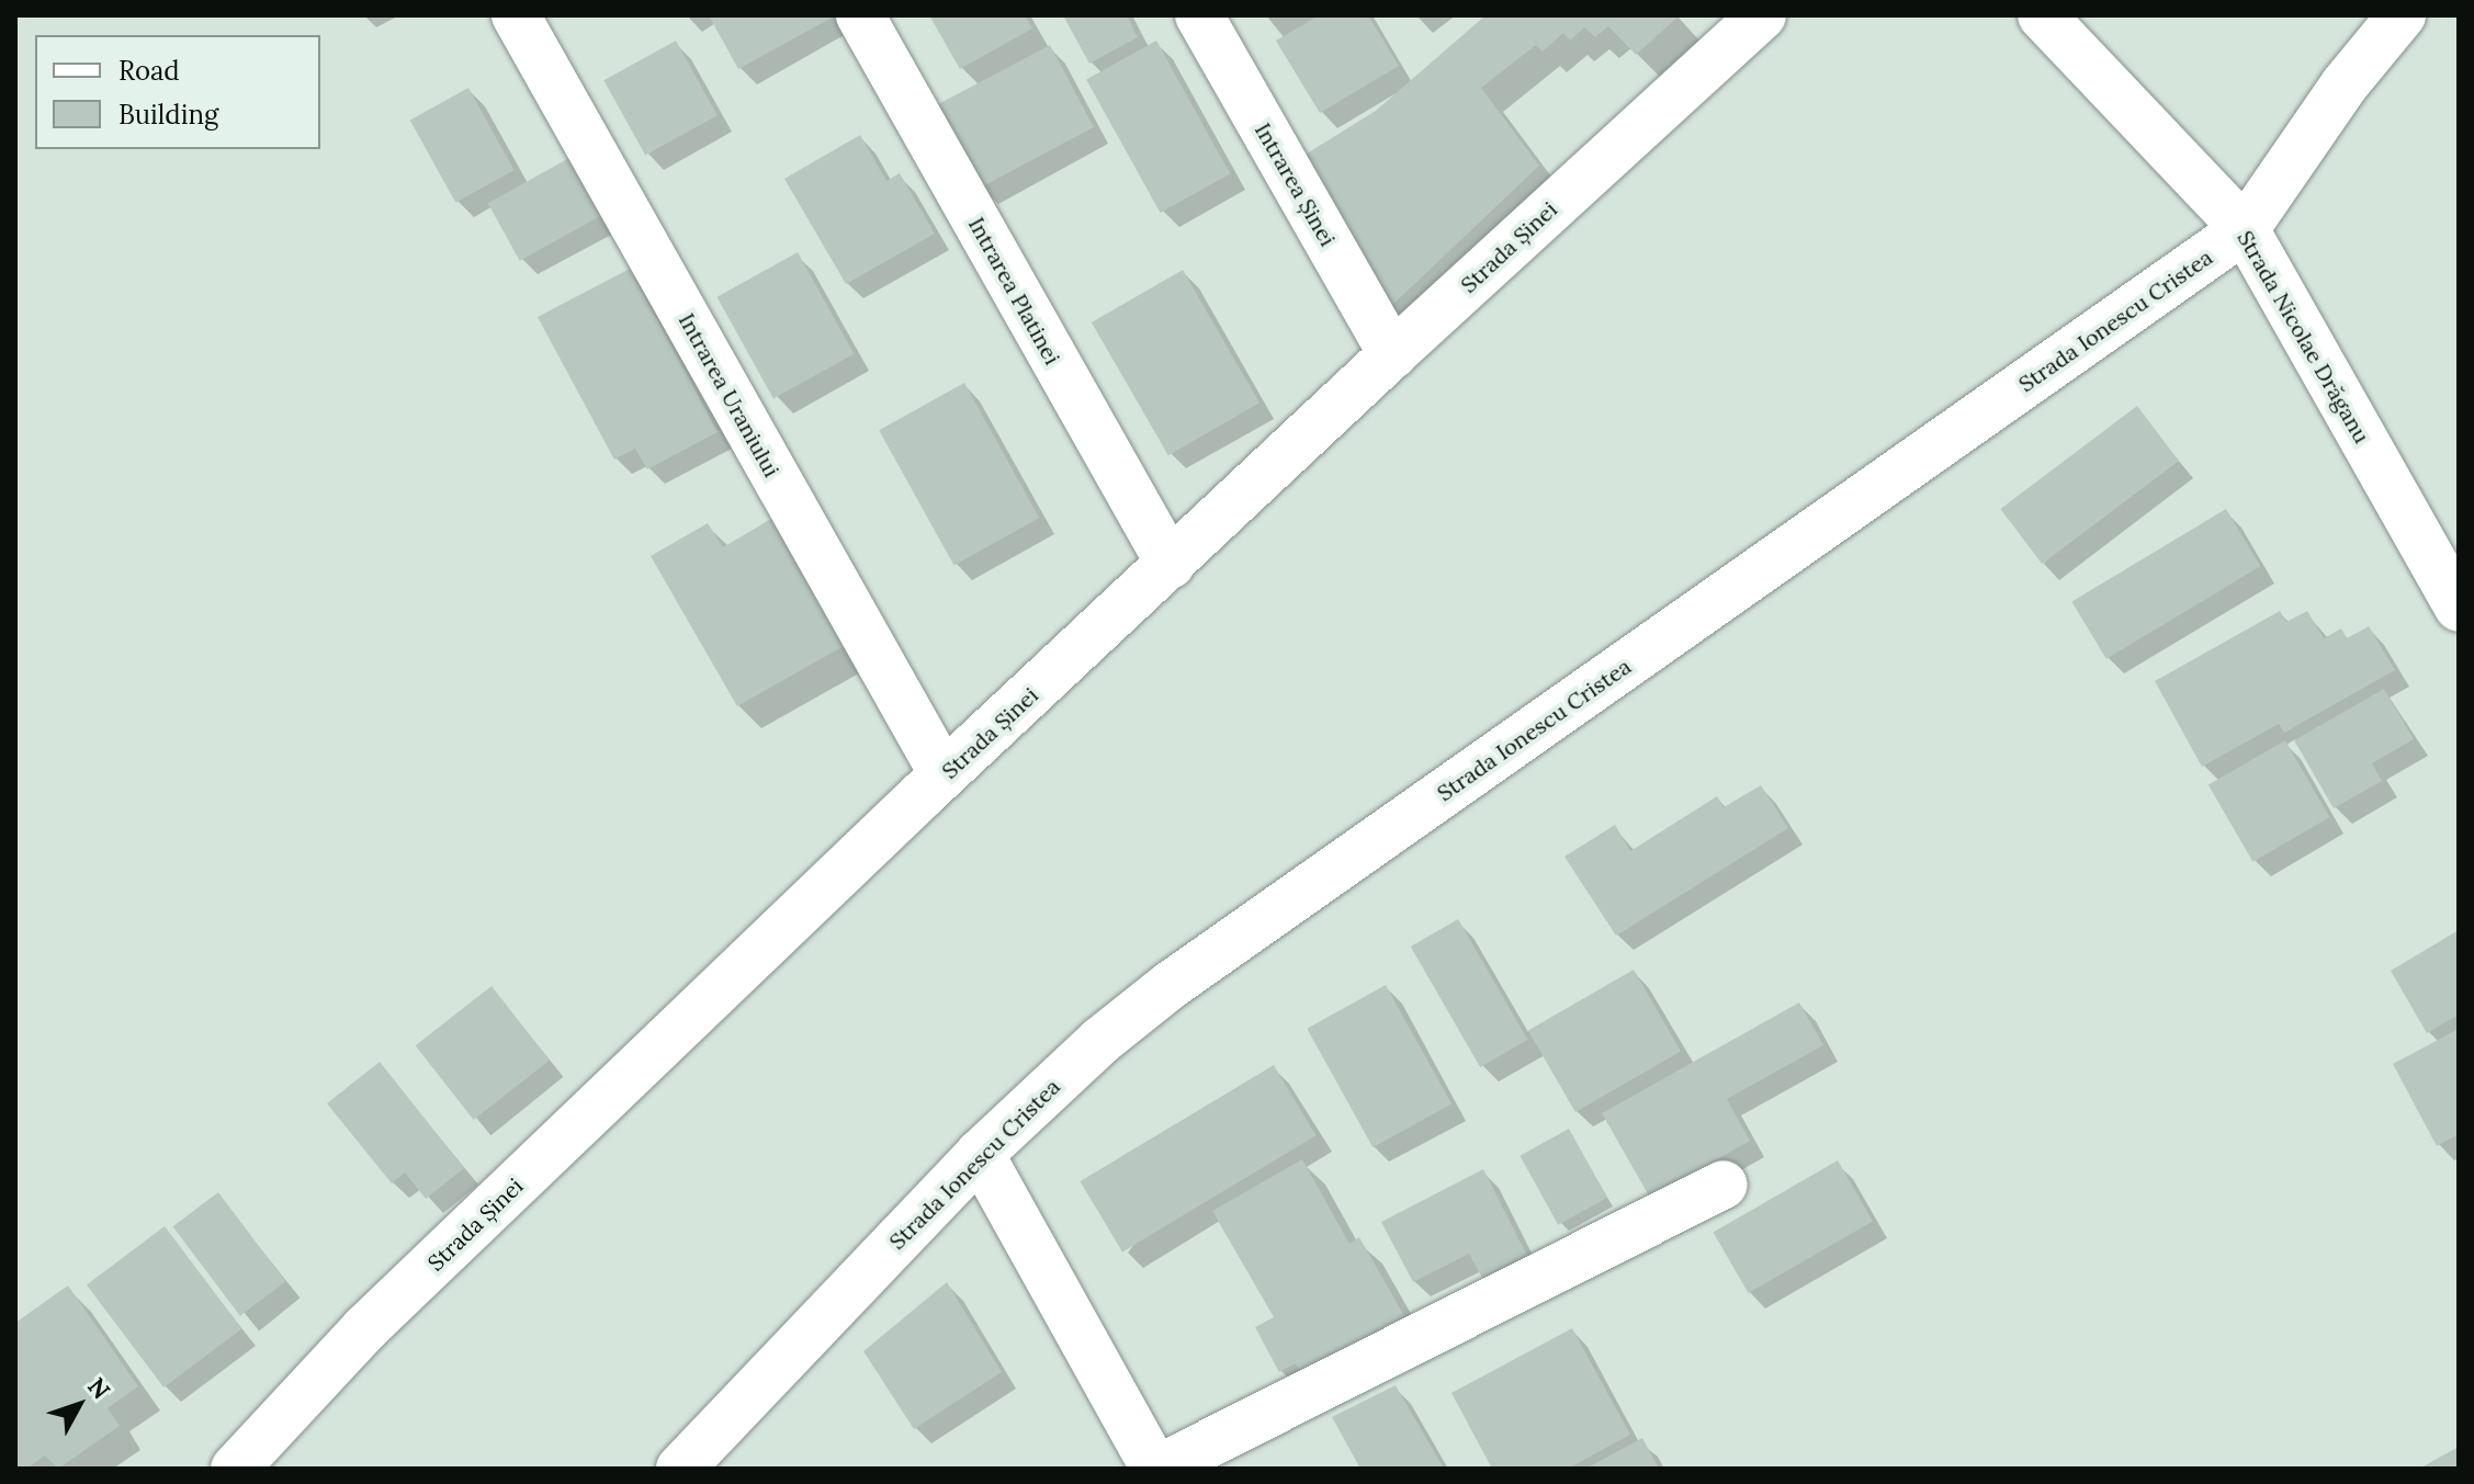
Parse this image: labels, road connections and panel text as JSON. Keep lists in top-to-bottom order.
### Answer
{
  "streets": {
    "street": [
      "Intrarea Șinei",
      "Strada Șinei",
      "Intrarea Platinei",
      "Strada Ionescu Cristea",
      "Strada Nicolae Drăganu",
      "Intrarea Uraniului"
    ]
  },
  "crossings": [
    ["Intrarea Șinei", "Strada Șinei"],
    ["Strada Șinei", "Intrarea Platinei"],
    ["Strada Șinei", "Intrarea Uraniului"],
    ["Strada Ionescu Cristea", "Strada Nicolae Drăganu"]
  ],
  "legend": ["Road", "Building"],
  "north": "top right"
}
